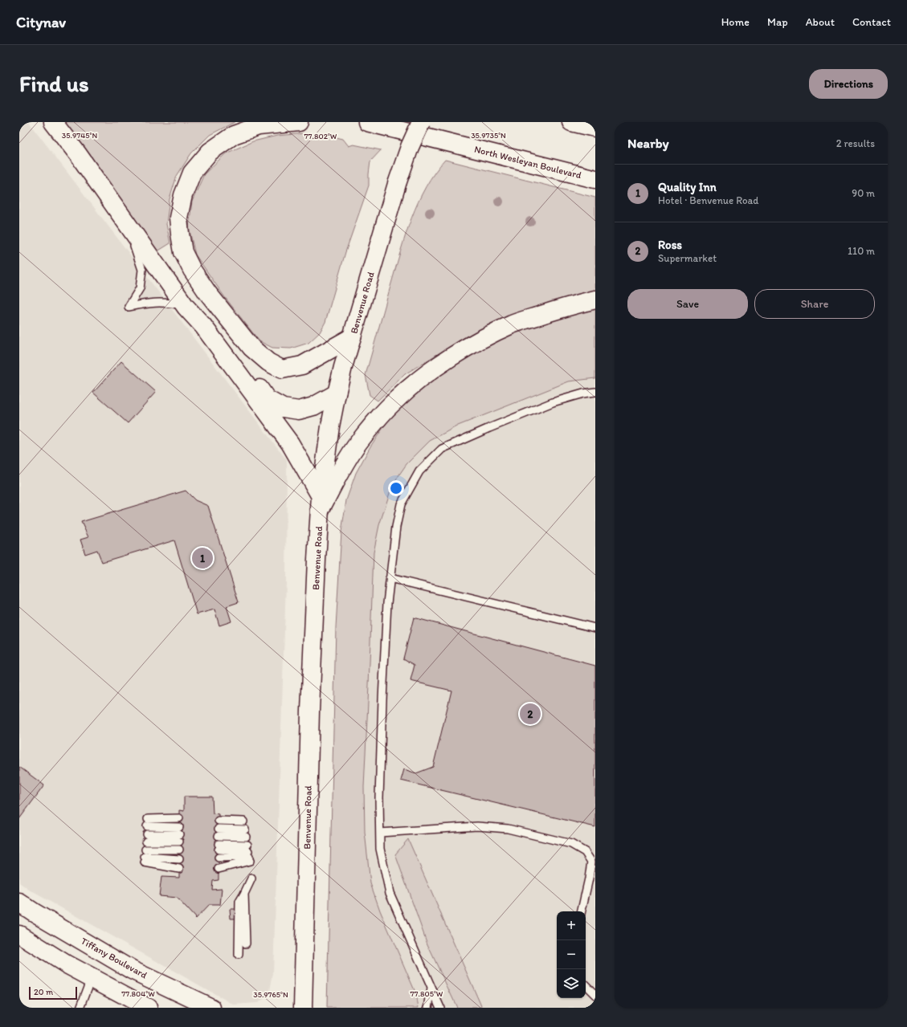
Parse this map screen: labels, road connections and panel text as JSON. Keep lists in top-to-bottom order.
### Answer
{
  "streets": {
    "main road": ["North Wesleyan Boulevard", "Benvenue Road", "Tiffany Boulevard"]
  },
  "scale_bar": "20 m",
  "page": {
    "header": "Citynav",
    "nav": [
      "Home",
      "Map",
      "About",
      "Contact"
    ],
    "buttons": [
      "Directions",
      ["Save", "Share"]
    ],
    "title": "Find us",
    "heading": ["Nearby", "2 results"],
    "list": [
      {
        "mark": "1",
        "name": "Quality Inn",
        "note": "Hotel · Benvenue Road",
        "value": "90 m"
      },
      {
        "mark": "2",
        "name": "Ross",
        "note": "Supermarket",
        "value": "110 m"
      }
    ],
    "pins": ["1", "2"],
    "map_buttons": ["+", "−"],
    "scale": "20 m"
  },
  "coordinates": [
    "35.9735°N",
    "35.9745°N",
    "77.802°W",
    "77.804°W",
    "77.805°W",
    "35.9765°N"
  ]
}
